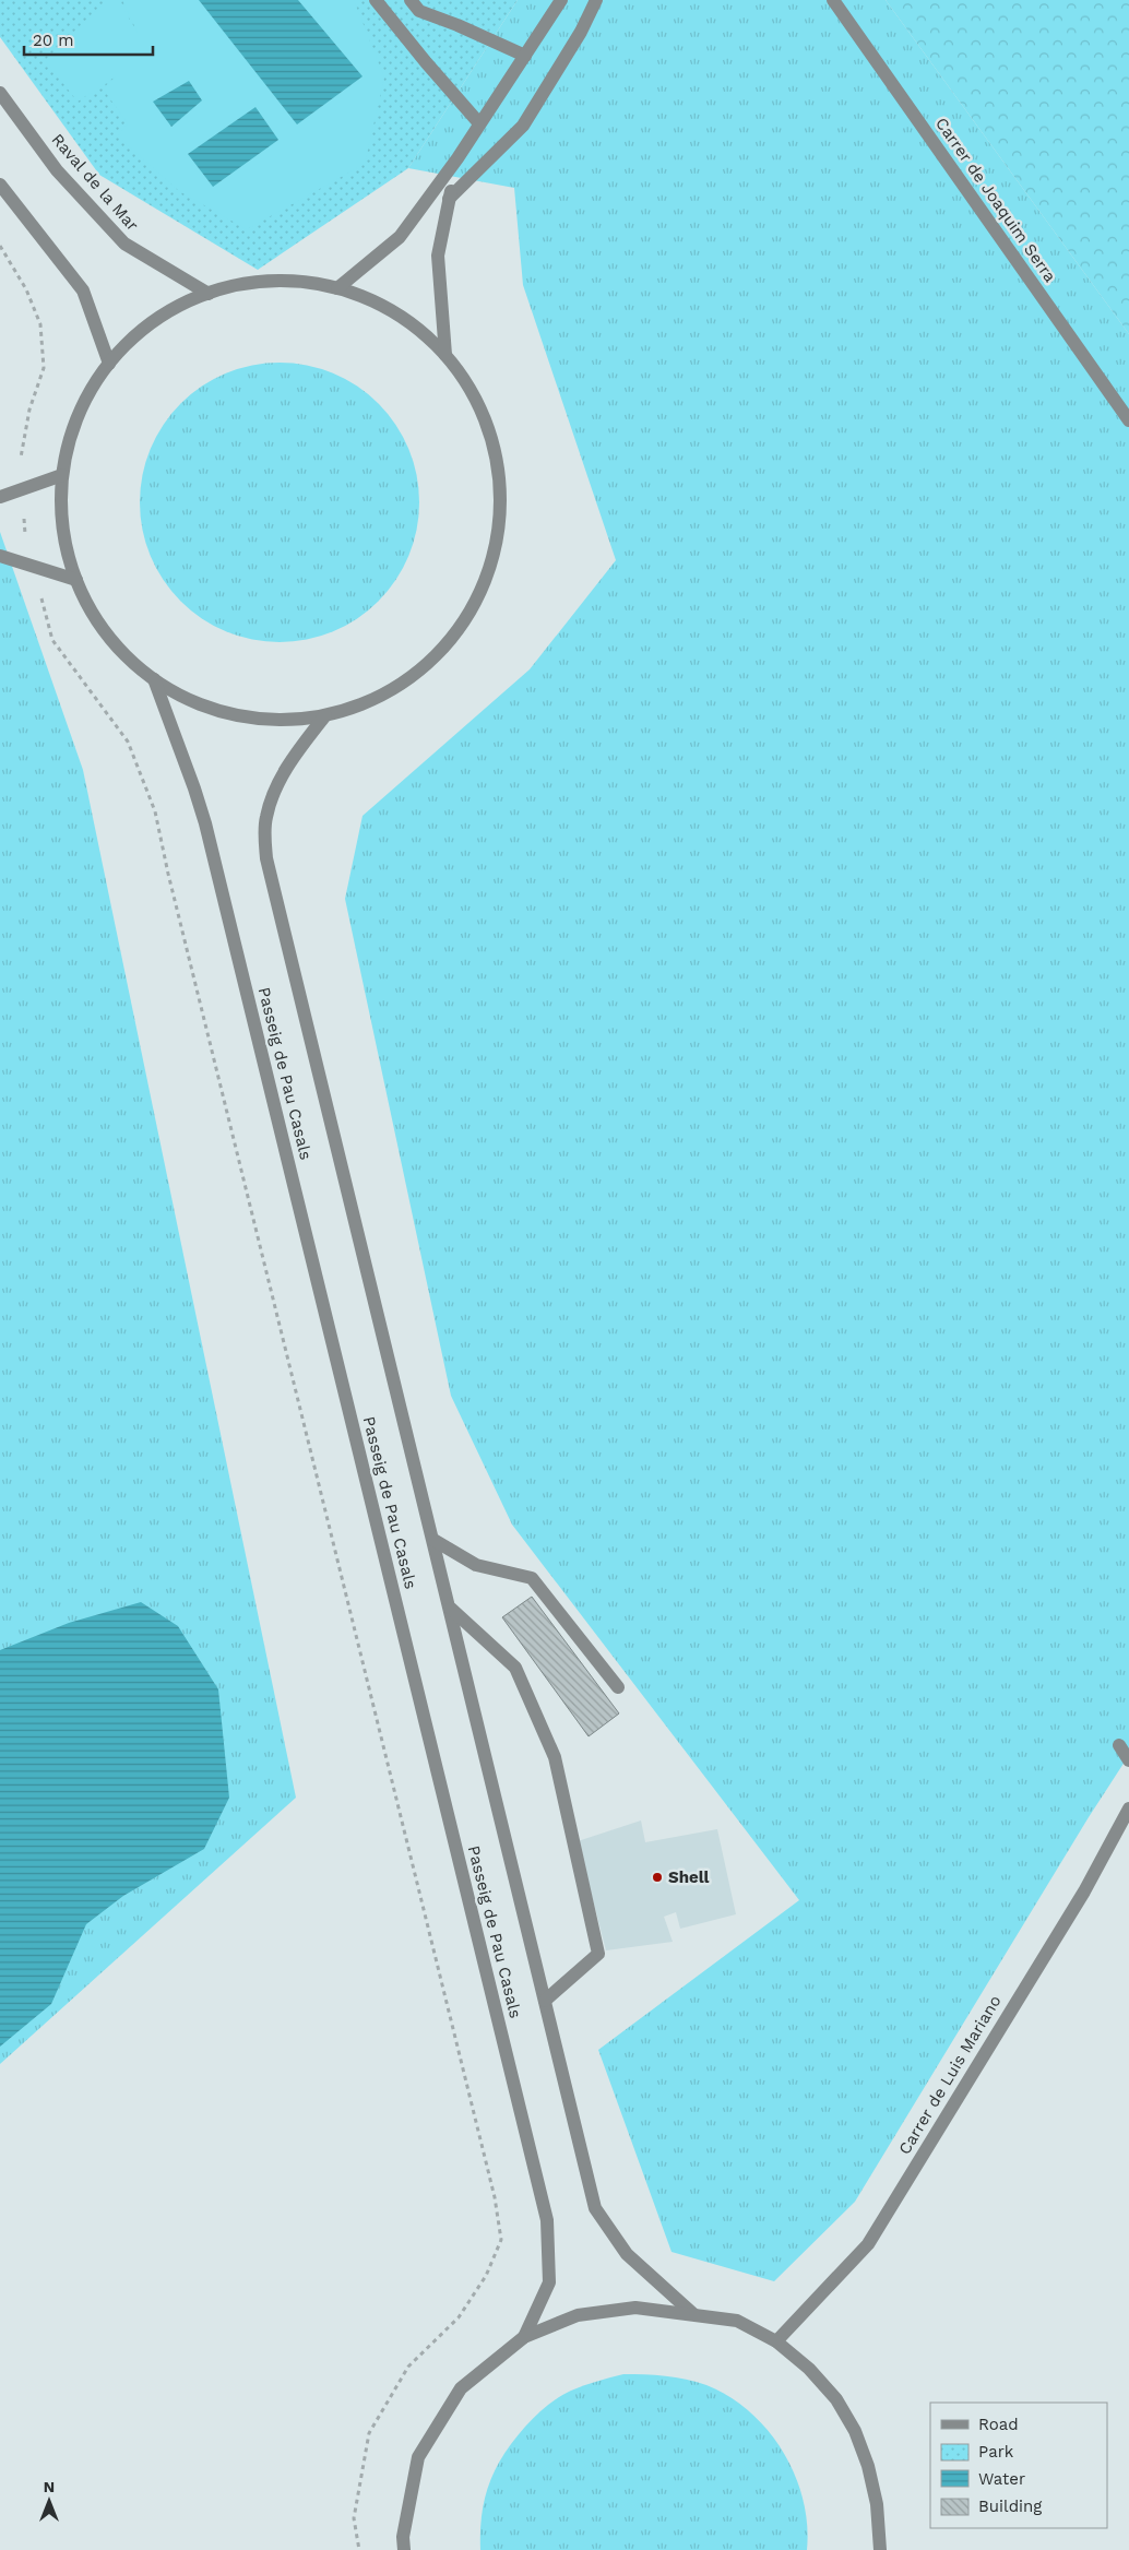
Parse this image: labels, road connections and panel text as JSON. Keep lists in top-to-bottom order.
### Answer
{
  "streets": {
    "street": [
      "Raval de la Mar",
      "Carrer de Joaquim Serra",
      "Passeig de Pau Casals",
      "Carrer de Luis Mariano"
    ]
  },
  "places": ["Shell"],
  "legend": [
    "Road",
    "Park",
    "Water",
    "Building"
  ],
  "scale_bar": "20 m",
  "north": "top"
}
